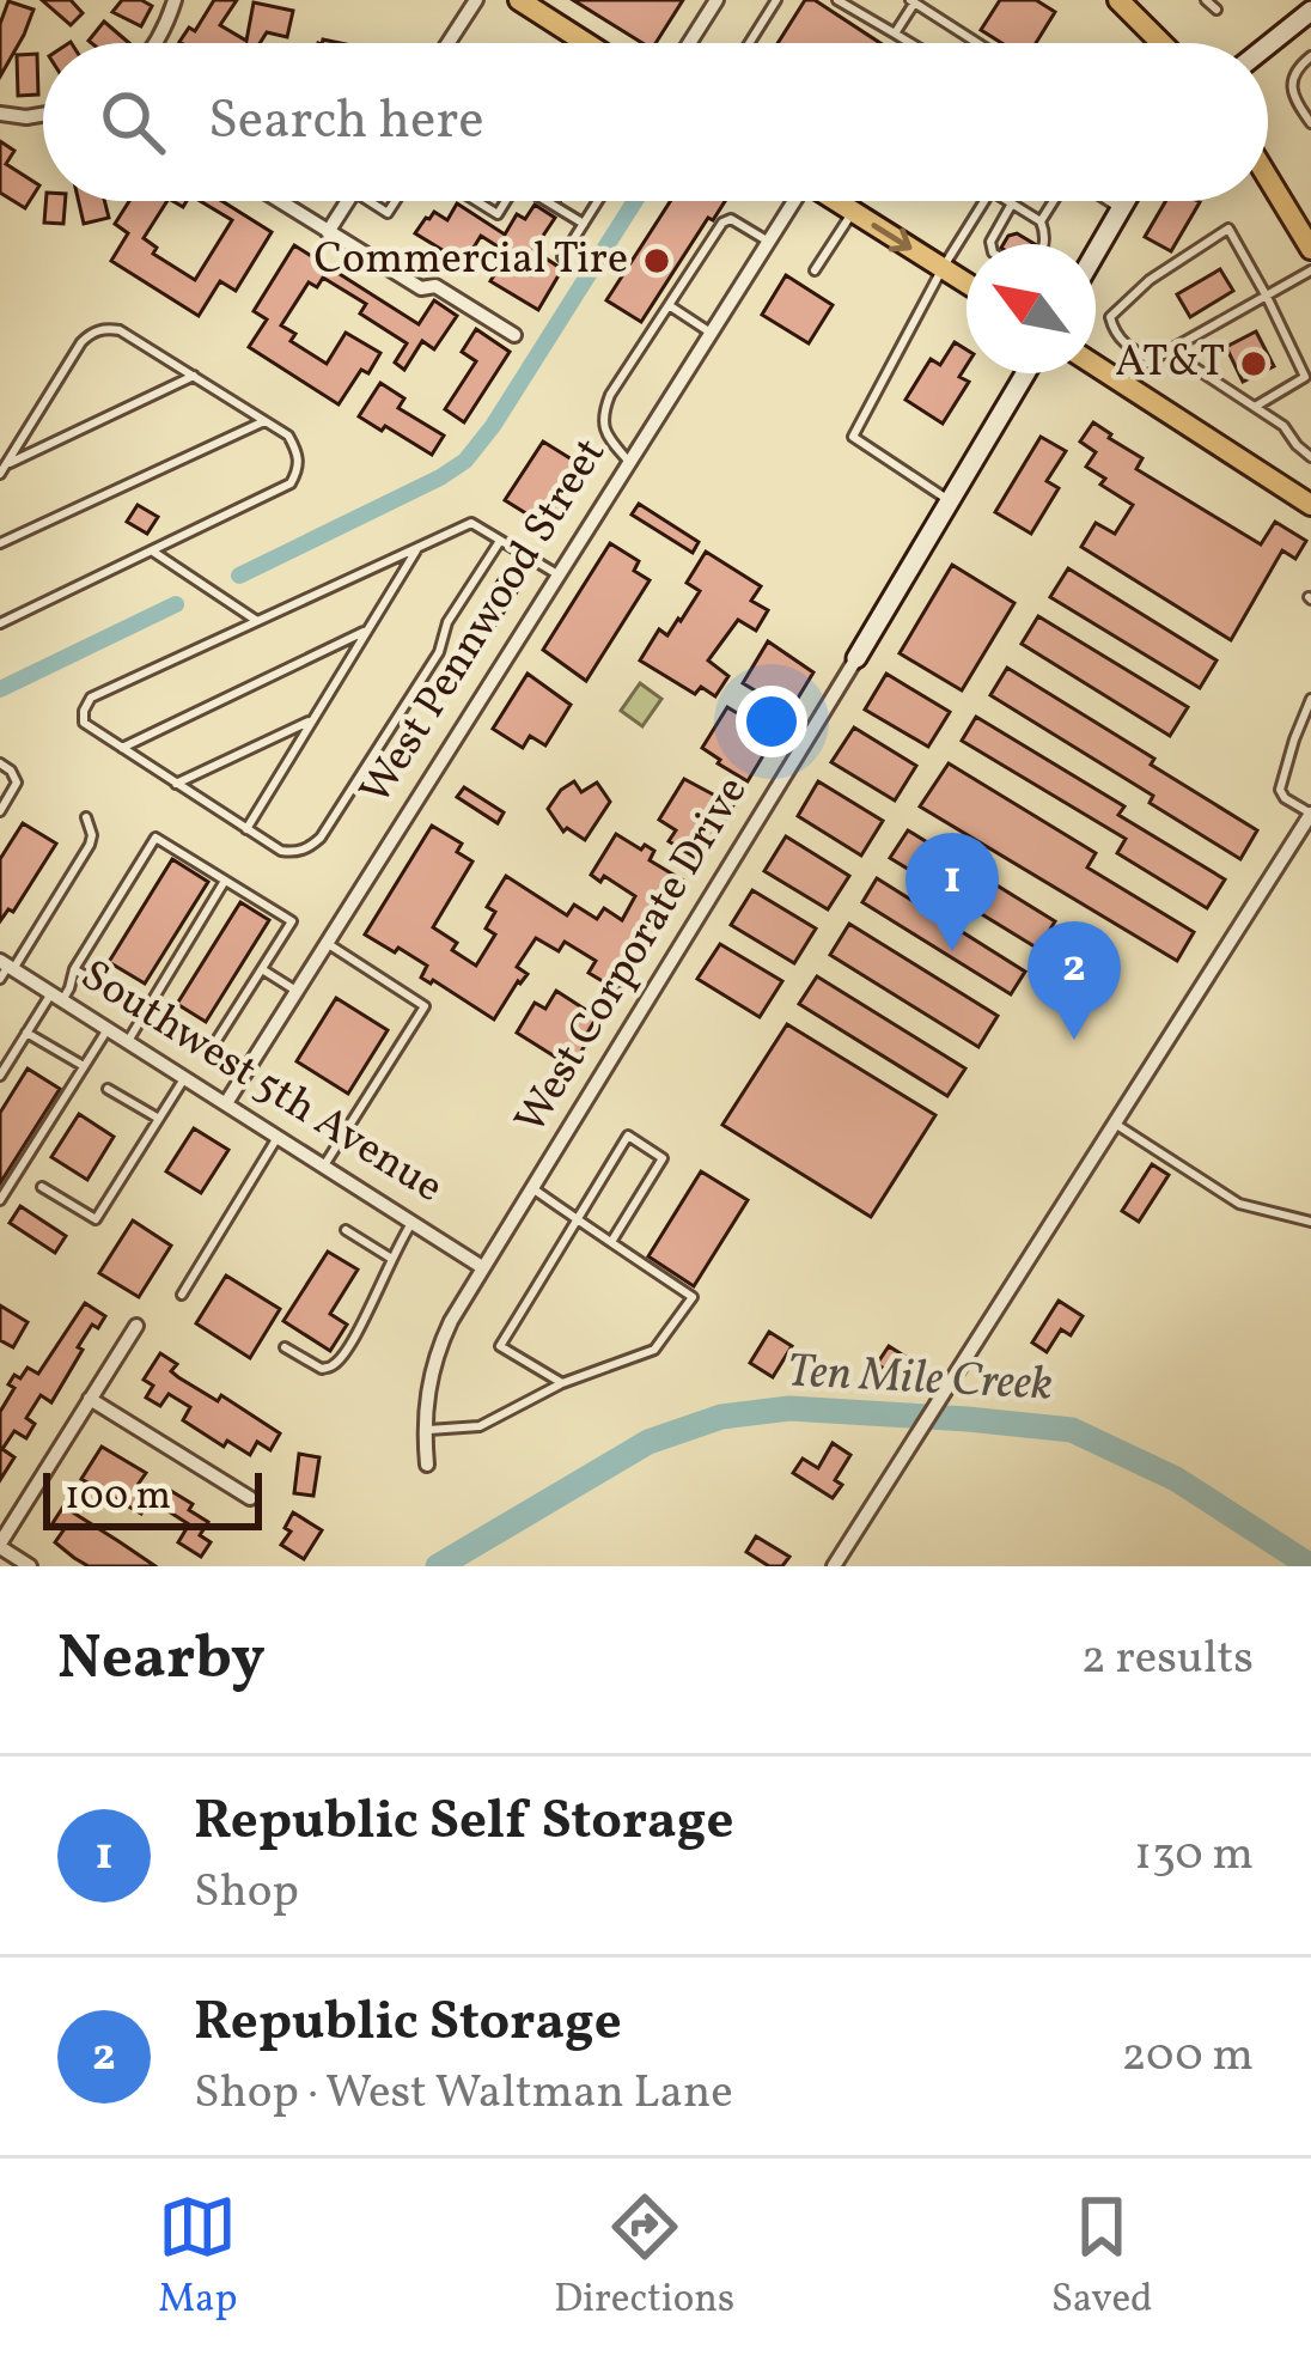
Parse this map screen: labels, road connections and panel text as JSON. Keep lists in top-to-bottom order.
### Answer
{
  "streets": {
    "street": ["West Pennwood Street", "West Corporate Drive", "Southwest 5th Avenue"]
  },
  "crossings": [
    ["West Pennwood Street", "Southwest 5th Avenue"],
    ["West Corporate Drive", "Southwest 5th Avenue"]
  ],
  "water": ["Ten Mile Creek"],
  "places": ["Commercial Tire", "AT&T"],
  "scale_bar": "100 m",
  "north": "top left",
  "page": {
    "search": "Search here",
    "pins": ["1", "2"],
    "scale": "100 m",
    "heading": ["Nearby", "2 results"],
    "list": [
      {
        "mark": "1",
        "name": "Republic Self Storage",
        "note": "Shop",
        "value": "130 m"
      },
      {
        "mark": "2",
        "name": "Republic Storage",
        "note": "Shop · West Waltman Lane",
        "value": "200 m"
      }
    ],
    "nav": ["Map", "Directions", "Saved"]
  }
}
